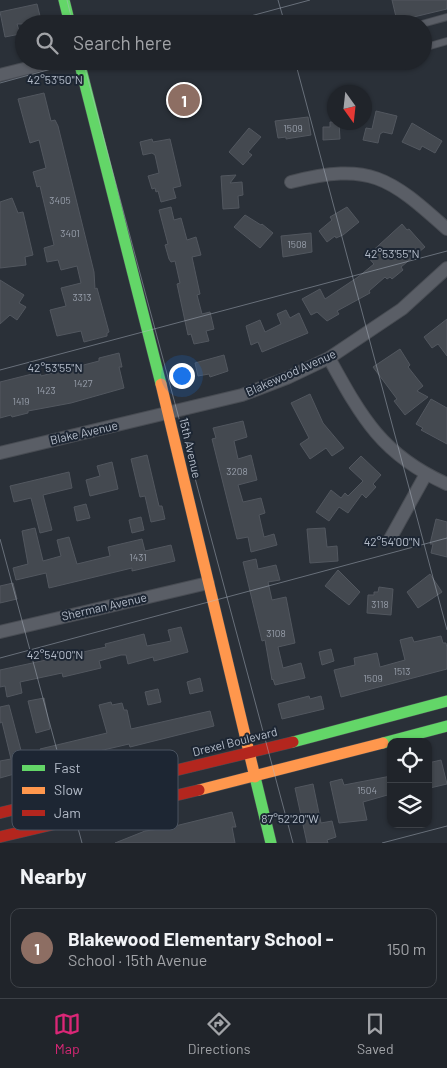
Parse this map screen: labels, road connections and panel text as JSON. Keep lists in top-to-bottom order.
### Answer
{
  "streets": {
    "street": [
      "Blakewood Avenue",
      "Blake Avenue",
      "15th Avenue",
      "Sherman Avenue",
      "Drexel Boulevard"
    ]
  },
  "crossings": [
    ["Blakewood Avenue", "Blake Avenue"],
    ["Blakewood Avenue", "15th Avenue"],
    ["Blake Avenue", "15th Avenue"],
    ["15th Avenue", "Sherman Avenue"],
    ["15th Avenue", "Drexel Boulevard"]
  ],
  "house_numbers": [
    "1509",
    "3405",
    "3401",
    "1508",
    "3313",
    "1427",
    "1423",
    "1419",
    "3208",
    "1431",
    "3118",
    "3108",
    "1513",
    "1509",
    "1504"
  ],
  "legend": ["Fast", "Slow", "Jam"],
  "north": "bottom",
  "page": {
    "search": "Search here",
    "pins": "1",
    "heading": "Nearby",
    "list": [
      {
        "mark": "1",
        "name": "Blakewood Elementary School -",
        "note": "School · 15th Avenue",
        "value": "150 m"
      }
    ],
    "nav": ["Map", "Directions", "Saved"]
  },
  "coordinates": [
    "42°53'50\"N",
    "42°53'55\"N",
    "42°54'00\"N",
    "87°52'20\"W"
  ]
}
